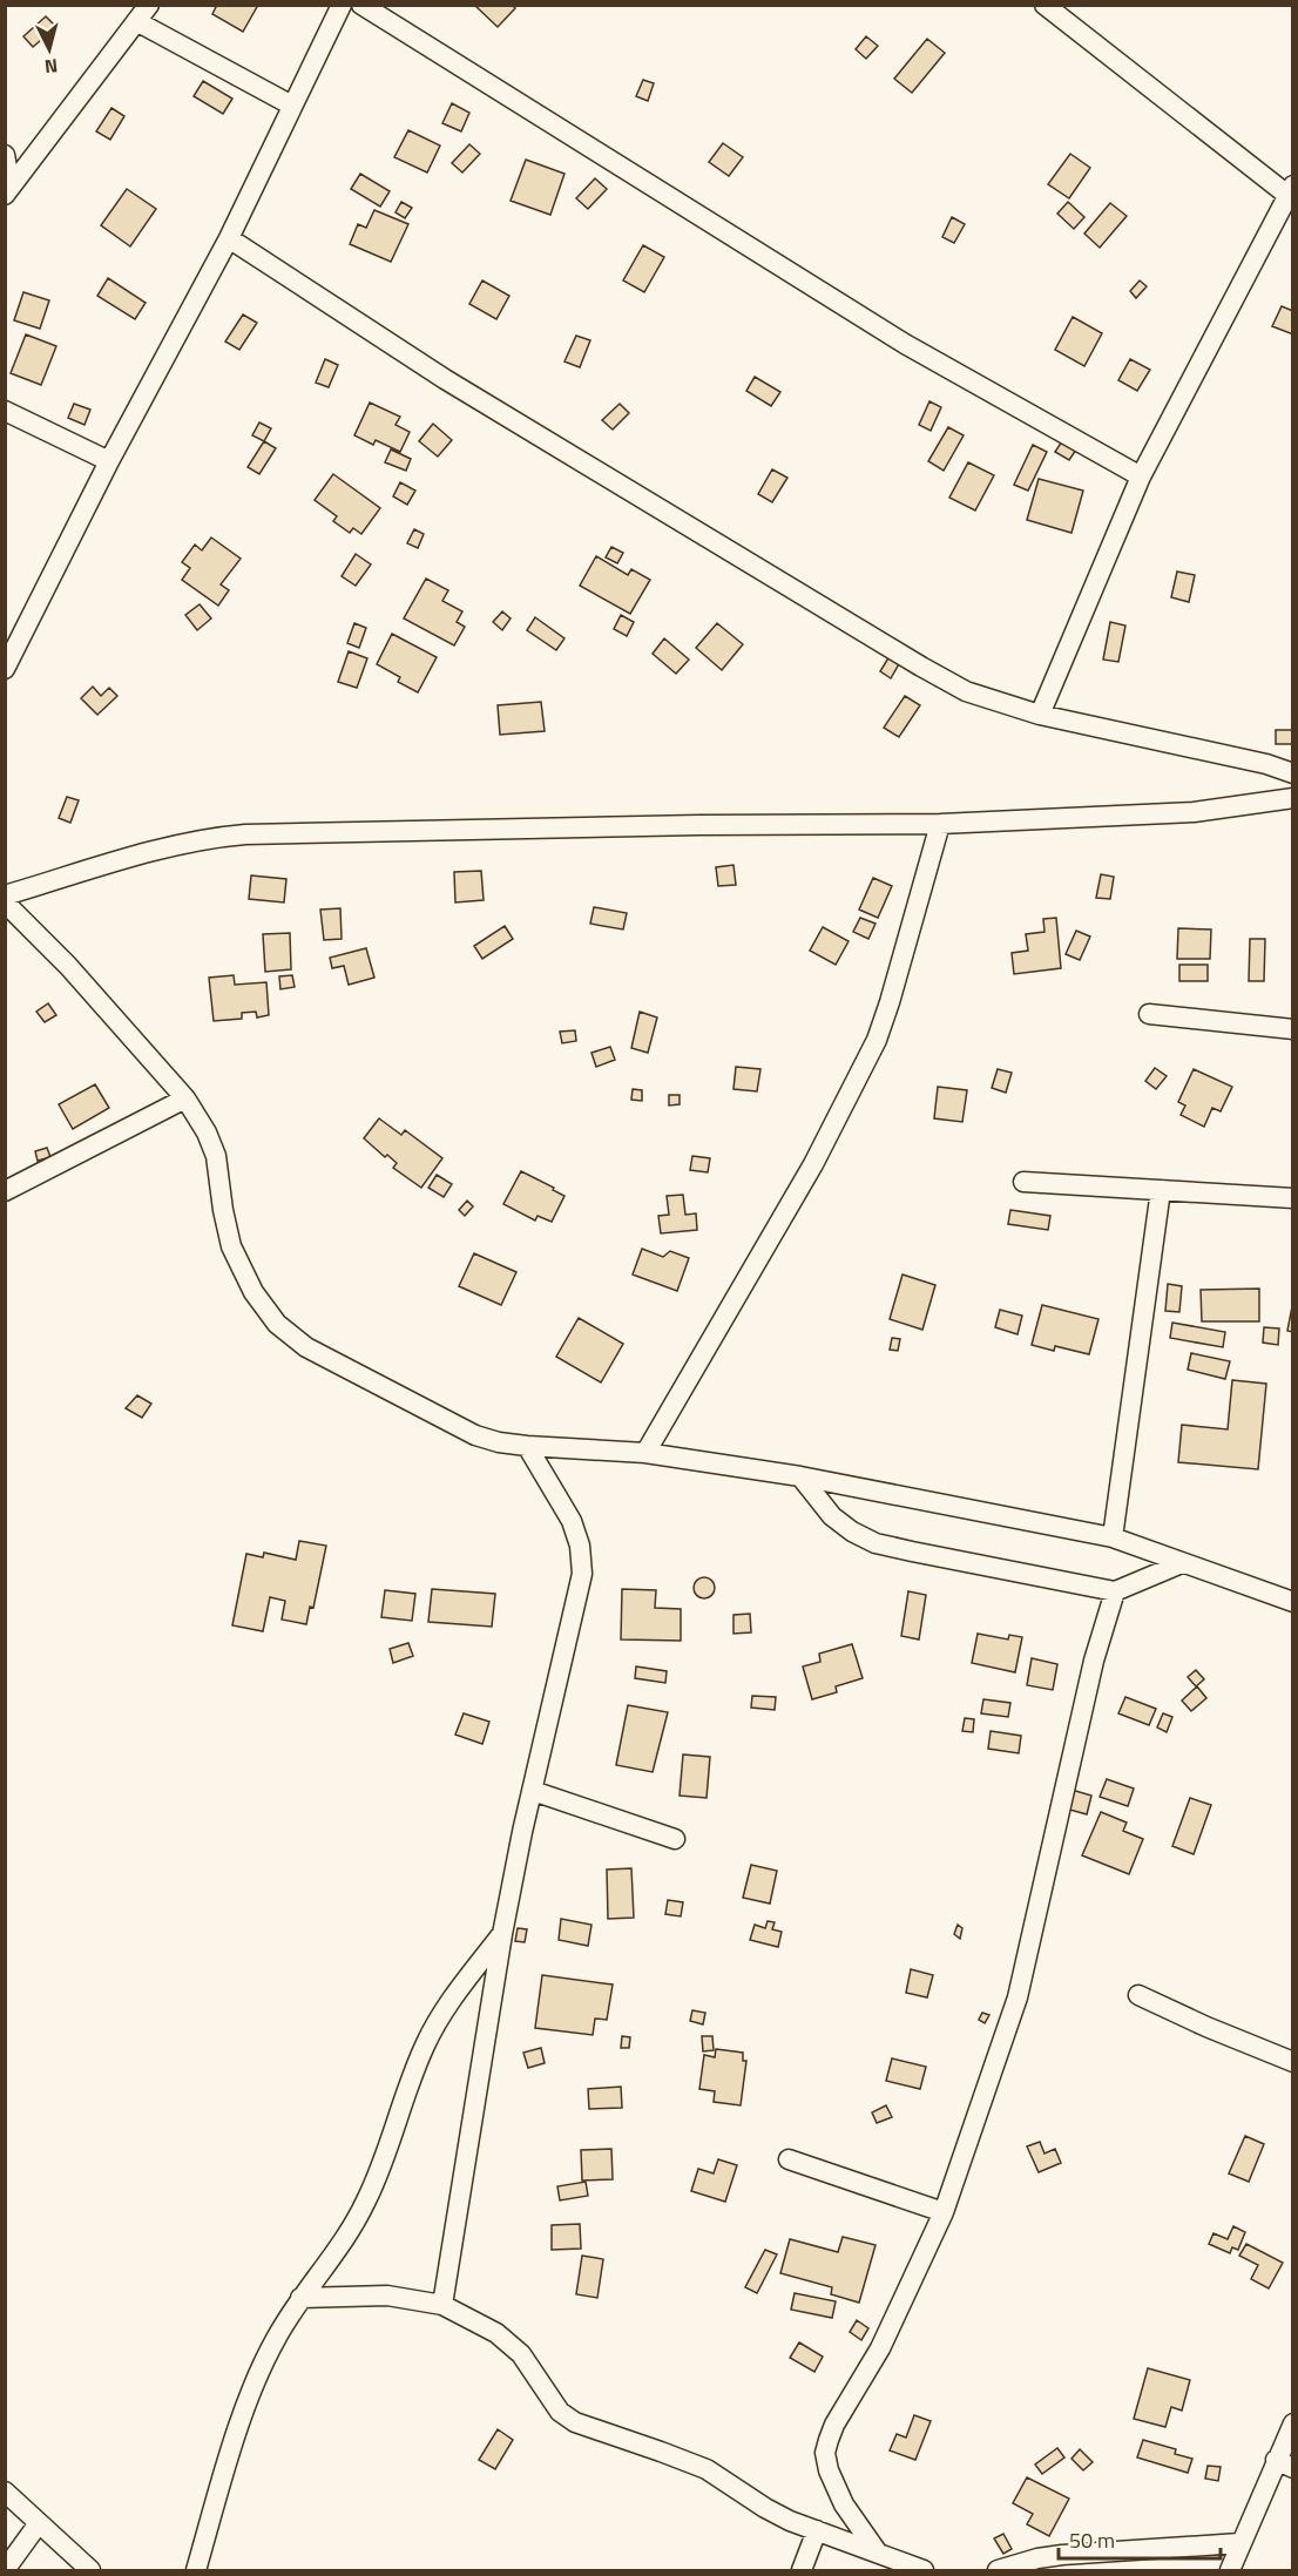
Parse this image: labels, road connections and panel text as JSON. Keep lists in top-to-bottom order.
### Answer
{
  "scale_bar": "50 m",
  "north": "bottom"
}
